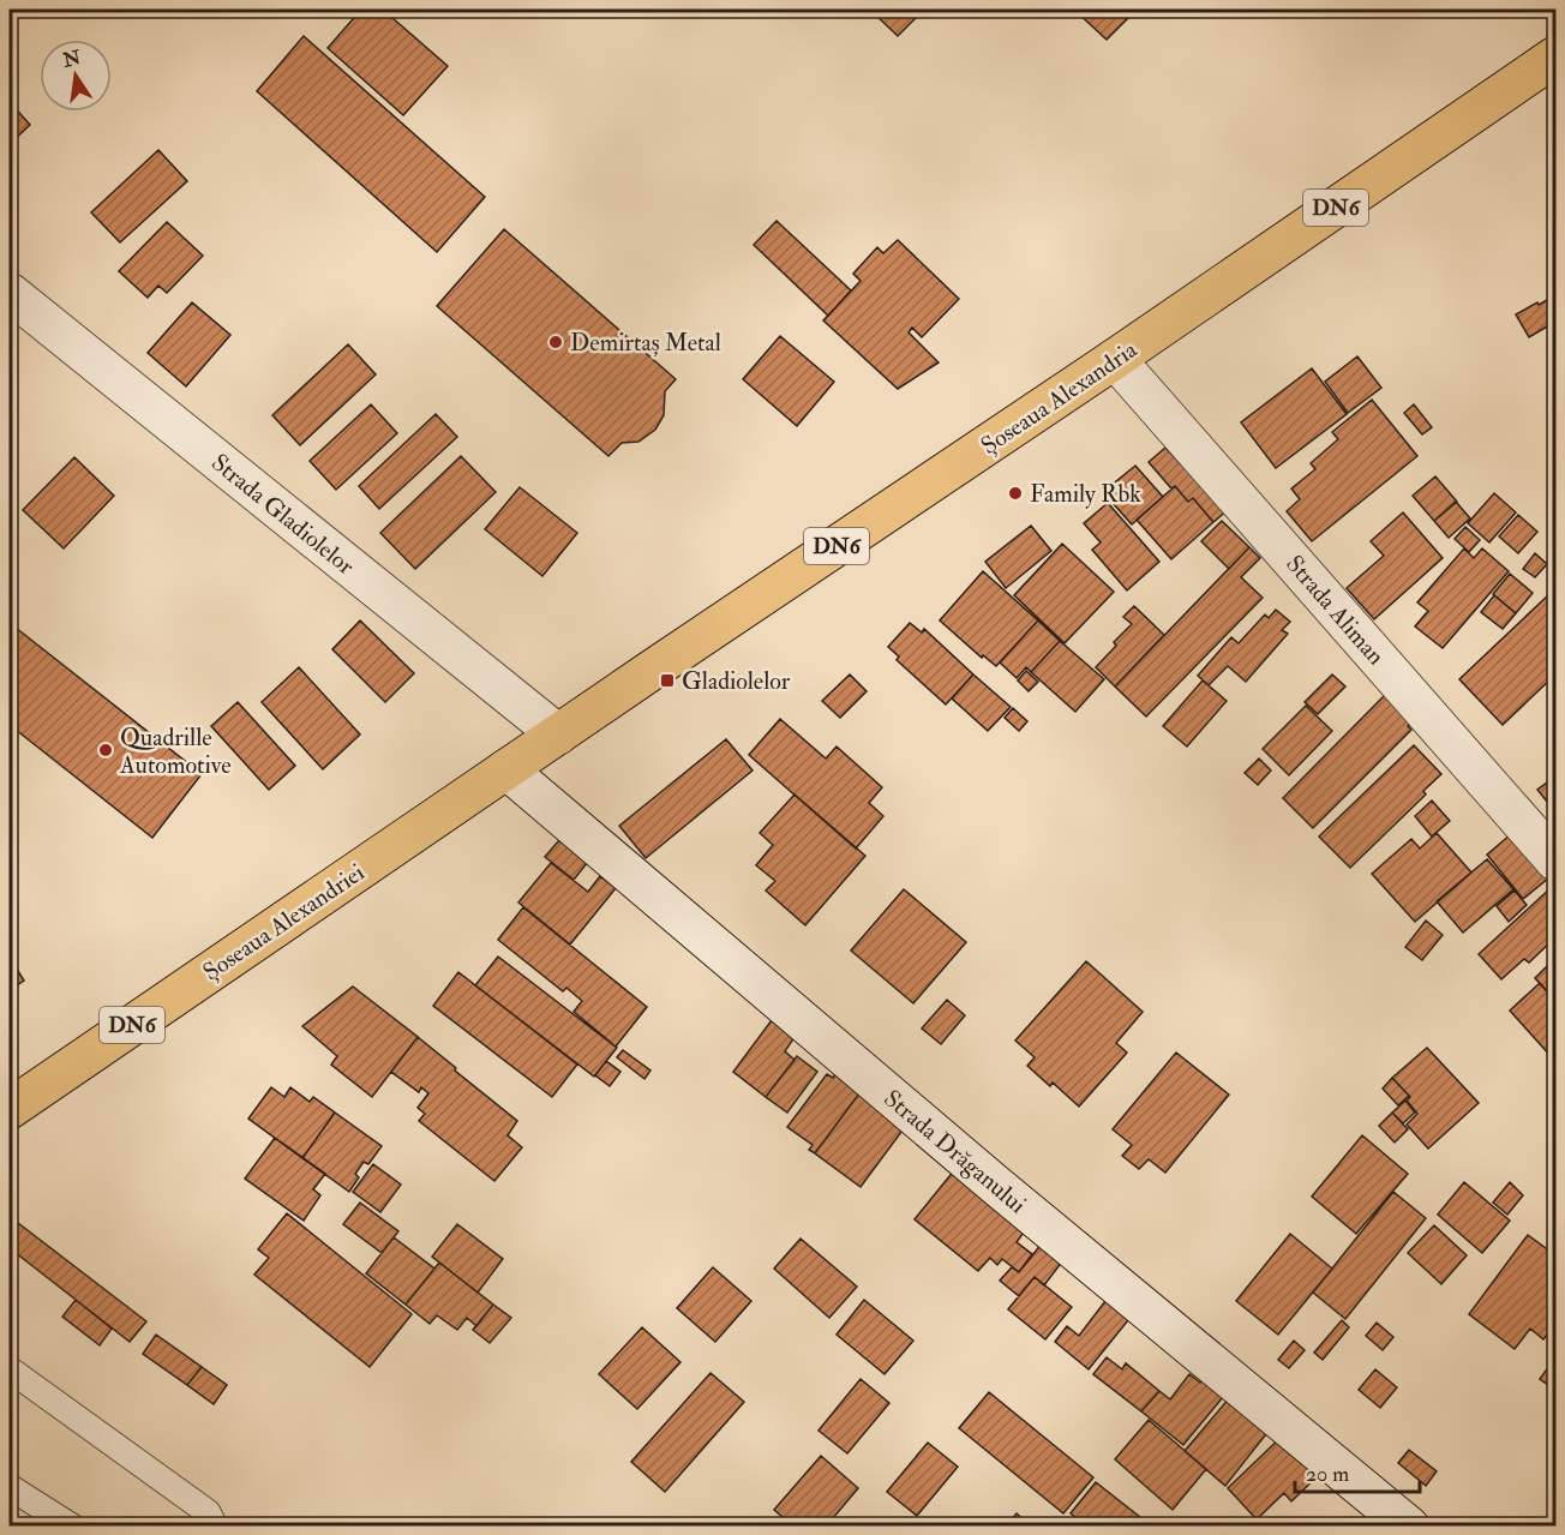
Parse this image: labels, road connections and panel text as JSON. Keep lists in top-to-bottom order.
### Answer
{
  "streets": {
    "main road": ["DN6", "Șoseaua Alexandria", "Șoseaua Alexandriei"],
    "street": ["Strada Gladiolelor", "Strada Aliman", "Strada Drăganului"]
  },
  "crossings": [
    ["Șoseaua Alexandria", "Strada Gladiolelor"],
    ["Șoseaua Alexandria", "Strada Aliman"],
    ["Șoseaua Alexandria", "Șoseaua Alexandriei"],
    ["Strada Gladiolelor", "Șoseaua Alexandriei"],
    ["Șoseaua Alexandriei", "Strada Drăganului"]
  ],
  "places": {
    "other": ["Demirtaș Metal", "Family Rbk", "Quadrille Automotive"],
    "transit": ["Gladiolelor"]
  },
  "scale_bar": "20 m",
  "north": "top"
}
